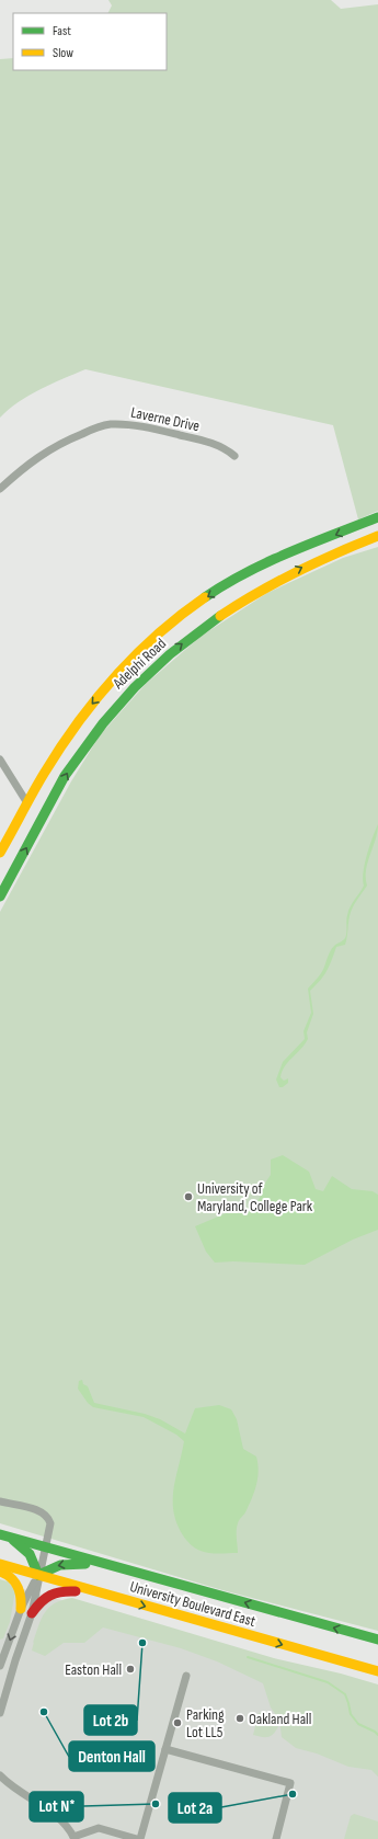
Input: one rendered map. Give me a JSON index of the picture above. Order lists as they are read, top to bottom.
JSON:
{
  "streets": {
    "main road": ["Adelphi Road", "University Boulevard East"],
    "street": ["Laverne Drive"]
  },
  "places": [
    "University of Maryland, College Park",
    "Lot 2b",
    "Easton Hall",
    "Denton Hall",
    "Oakland Hall",
    "Parking Lot LL5",
    "Lot 2a",
    "Lot N*"
  ],
  "legend": ["Fast", "Slow"]
}
